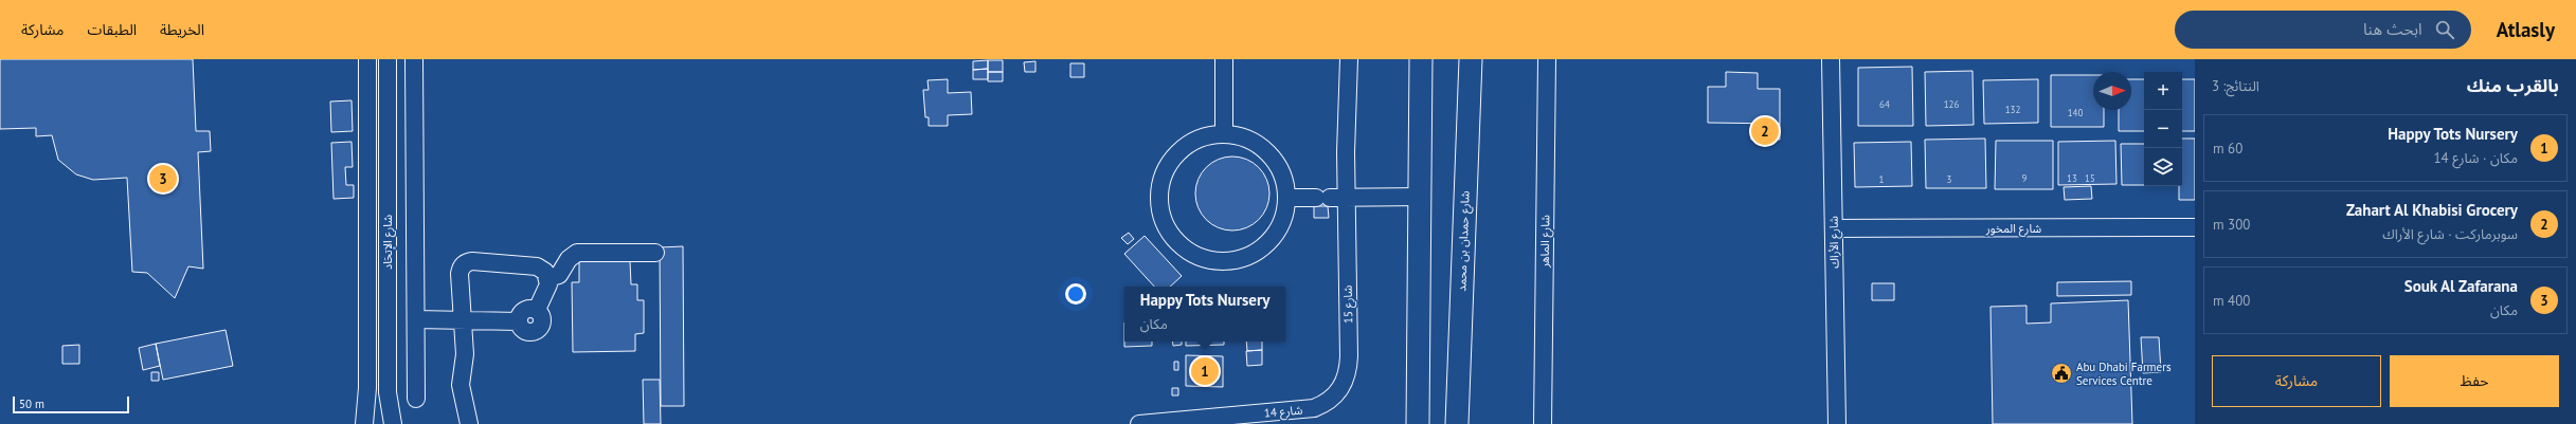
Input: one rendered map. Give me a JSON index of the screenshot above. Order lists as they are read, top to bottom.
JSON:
{
  "streets": {
    "main road": ["شارع حمدان بن محمد"],
    "street": [
      "شارع المخور",
      "شارع الماهر",
      "شارع الإتحَاد",
      "شارع الأراك",
      "شارع 15",
      "شارع 14"
    ]
  },
  "crossings": [
    ["شارع المخور", "شارع الأراك"],
    ["شارع 15", "شارع 14"]
  ],
  "places": {
    "public building": ["Abu Dhabi Farmers Services Centre"]
  },
  "house_numbers": [
    "64",
    "126",
    "132",
    "140",
    "9",
    "13",
    "15",
    "1",
    "3"
  ],
  "scale_bar": "50 m",
  "north": "right",
  "page": {
    "header": "Atlasly",
    "search": "ابحث هنا",
    "nav": ["الخريطة", "الطبقات", "مشاركة"],
    "heading": ["بالقرب منك", "النتائج: 3"],
    "map_buttons": ["+", "−"],
    "list": [
      {
        "mark": "1",
        "name": "Happy Tots Nursery",
        "note": "مكان · شارع 14",
        "value": "60 m"
      },
      {
        "mark": "2",
        "name": "Zahart Al Khabisi Grocery",
        "note": "سوبرماركت · شارع الأراك",
        "value": "300 m"
      },
      {
        "mark": "3",
        "name": "Souk Al Zafarana",
        "note": "مكان",
        "value": "400 m"
      }
    ],
    "pins": ["2", "3", "1"],
    "popup": ["Happy Tots Nursery", "مكان"],
    "buttons": ["حفظ", "مشاركة"],
    "scale": "50 m"
  }
}
